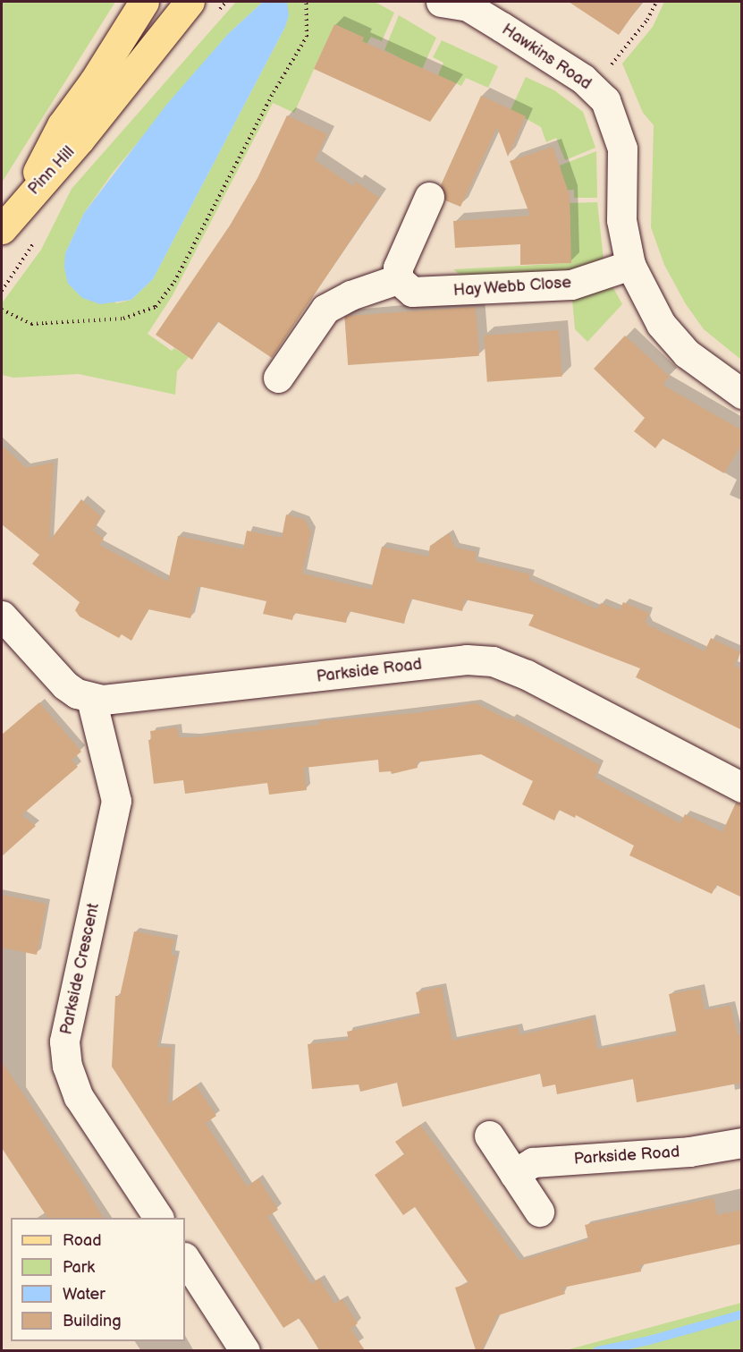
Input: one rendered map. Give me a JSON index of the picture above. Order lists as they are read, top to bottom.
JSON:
{
  "streets": {
    "main road": ["Pinn Hill"],
    "street": [
      "Hawkins Road",
      "Hay Webb Close",
      "Parkside Road",
      "Parkside Crescent"
    ]
  },
  "crossings": [
    ["Hawkins Road", "Hay Webb Close"],
    ["Parkside Road", "Parkside Crescent"]
  ],
  "legend": [
    "Road",
    "Park",
    "Water",
    "Building"
  ]
}
